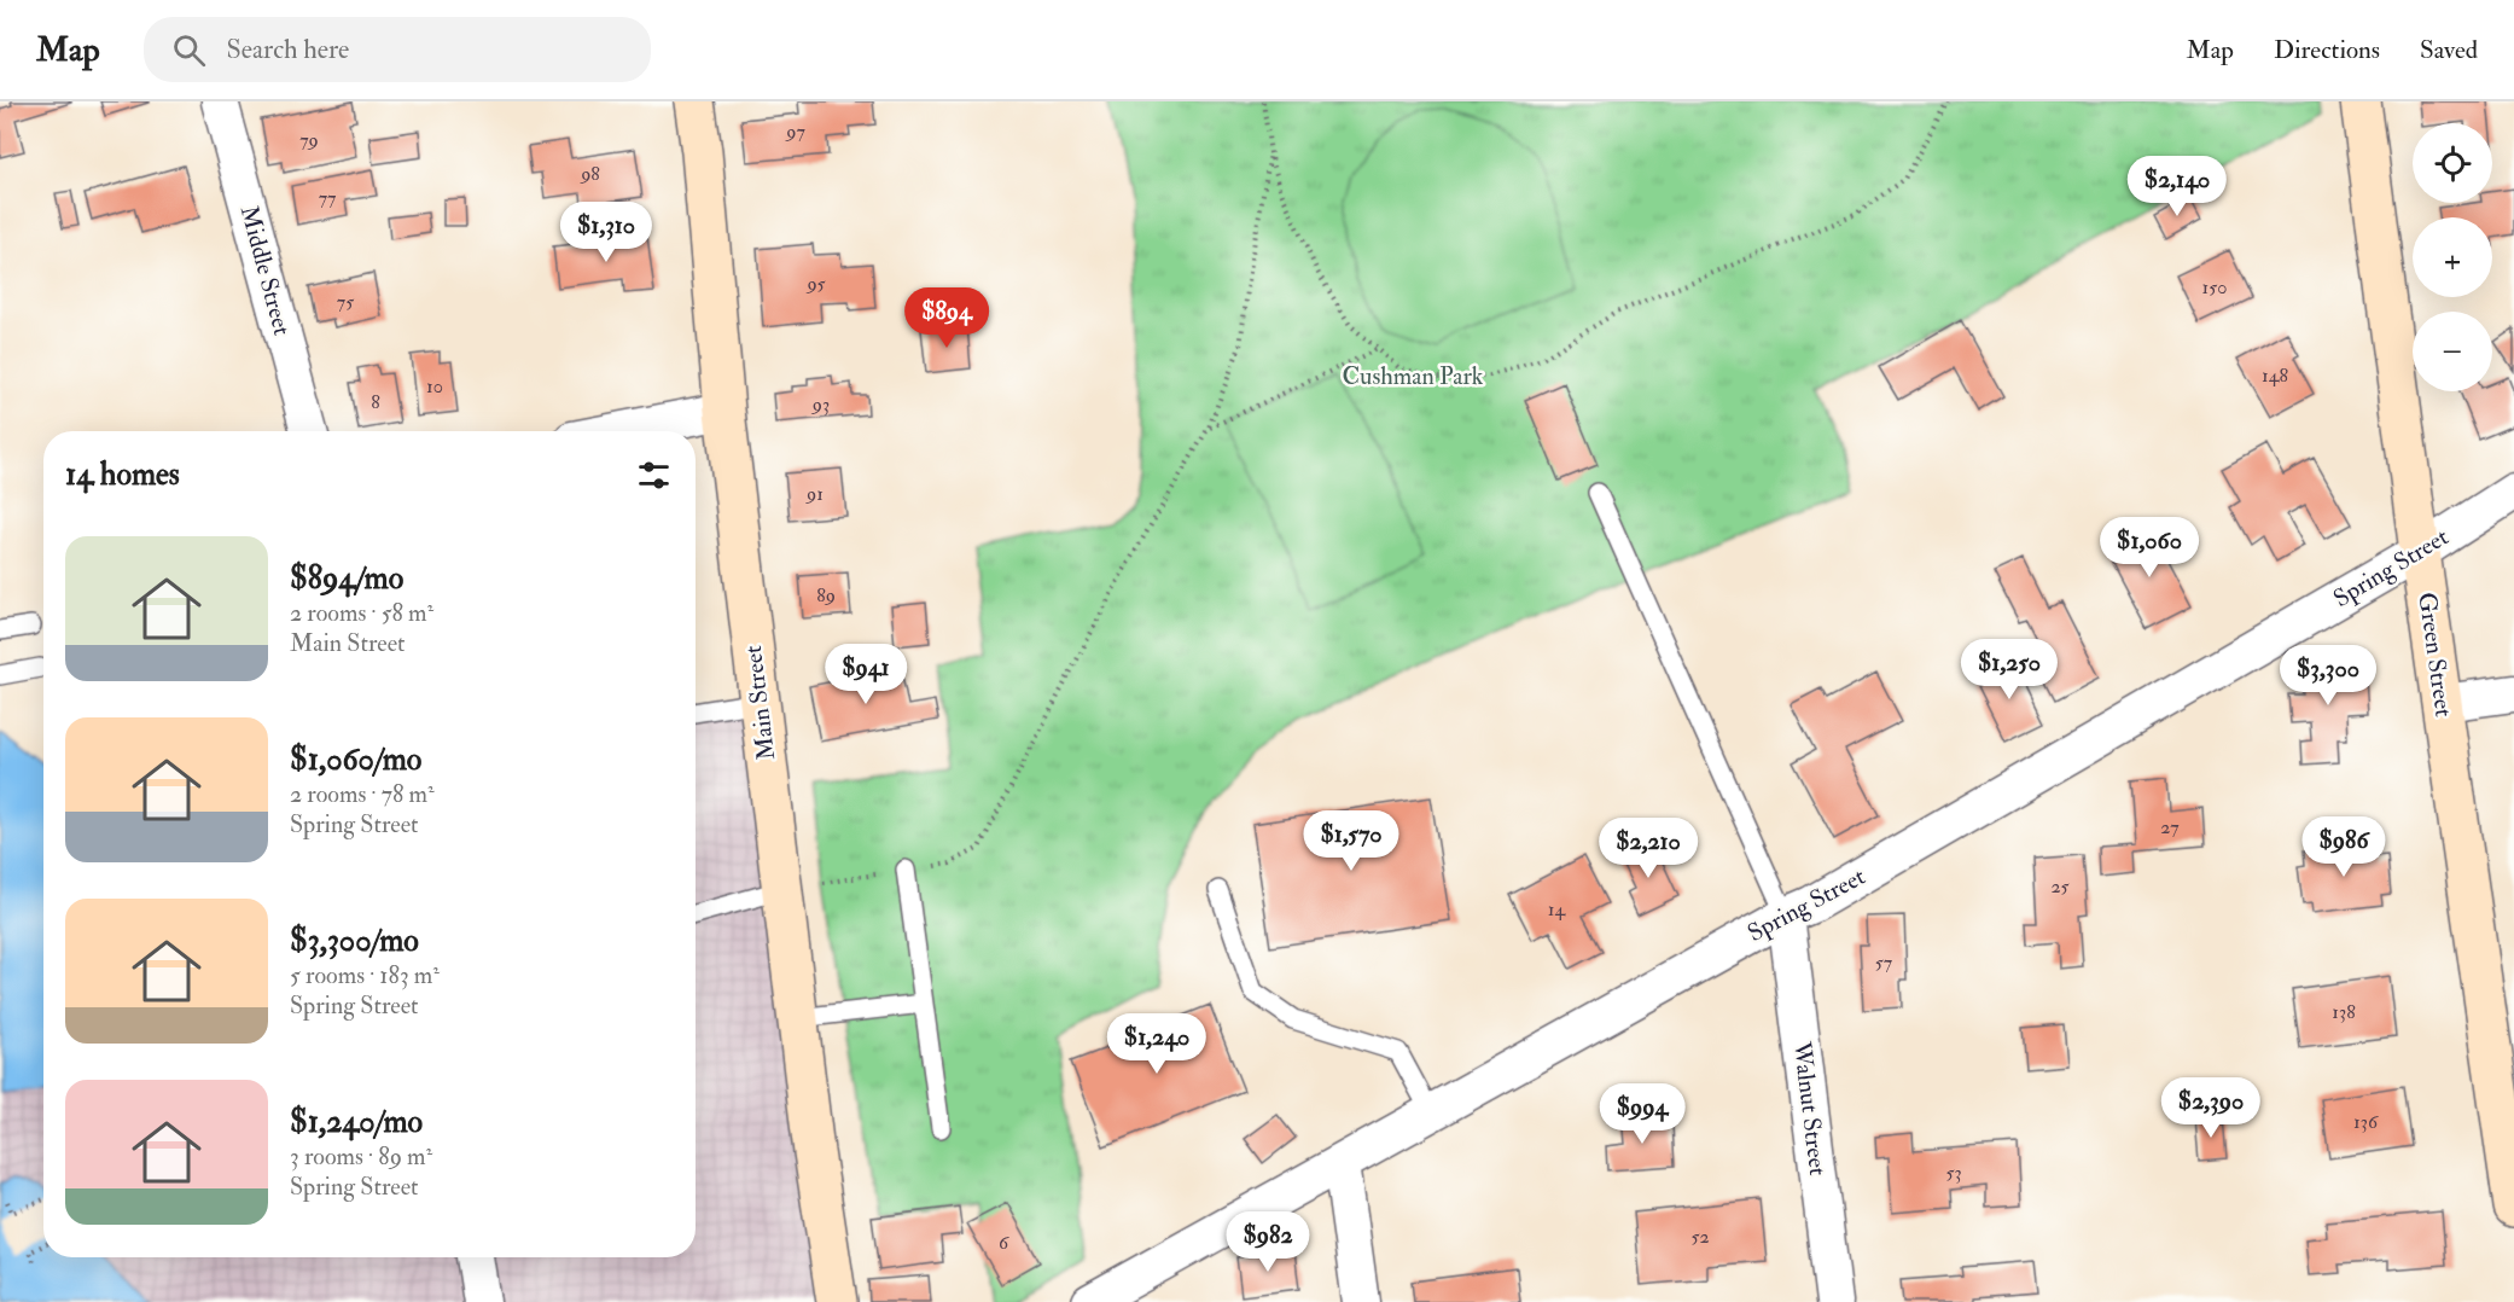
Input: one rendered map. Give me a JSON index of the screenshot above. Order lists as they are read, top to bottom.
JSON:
{
  "streets": {
    "main road": ["Green Street", "Main Street"],
    "street": ["Middle Street", "Spring Street", "Walnut Street"]
  },
  "crossings": [
    ["Spring Street", "Green Street"],
    ["Spring Street", "Walnut Street"]
  ],
  "parks": ["Cushman Park"],
  "house_numbers": [
    "97",
    "79",
    "98",
    "77",
    "95",
    "150",
    "75",
    "148",
    "10",
    "8",
    "93",
    "91",
    "89",
    "27",
    "25",
    "14",
    "57",
    "138",
    "136",
    "53",
    "52",
    "6"
  ],
  "page": {
    "header": "Map",
    "search": "Search here",
    "nav": ["Map", "Directions", "Saved"],
    "map_buttons": ["+", "−"],
    "price": [
      "$2,140",
      "$1,310",
      "$894",
      "$1,060",
      "$1,250",
      "$941",
      "$3,300",
      "$1,570",
      "$986",
      "$2,210",
      "$1,240",
      "$2,390",
      "$994",
      "$982"
    ],
    "heading": "14 homes",
    "list": [
      {
        "name": "$894/mo",
        "note": "2 rooms · 58 m² · Main Street"
      },
      {
        "name": "$1,060/mo",
        "note": "2 rooms · 78 m² · Spring Street"
      },
      {
        "name": "$3,300/mo",
        "note": "5 rooms · 183 m² · Spring Street"
      },
      {
        "name": "$1,240/mo",
        "note": "3 rooms · 89 m² · Spring Street"
      }
    ]
  }
}
